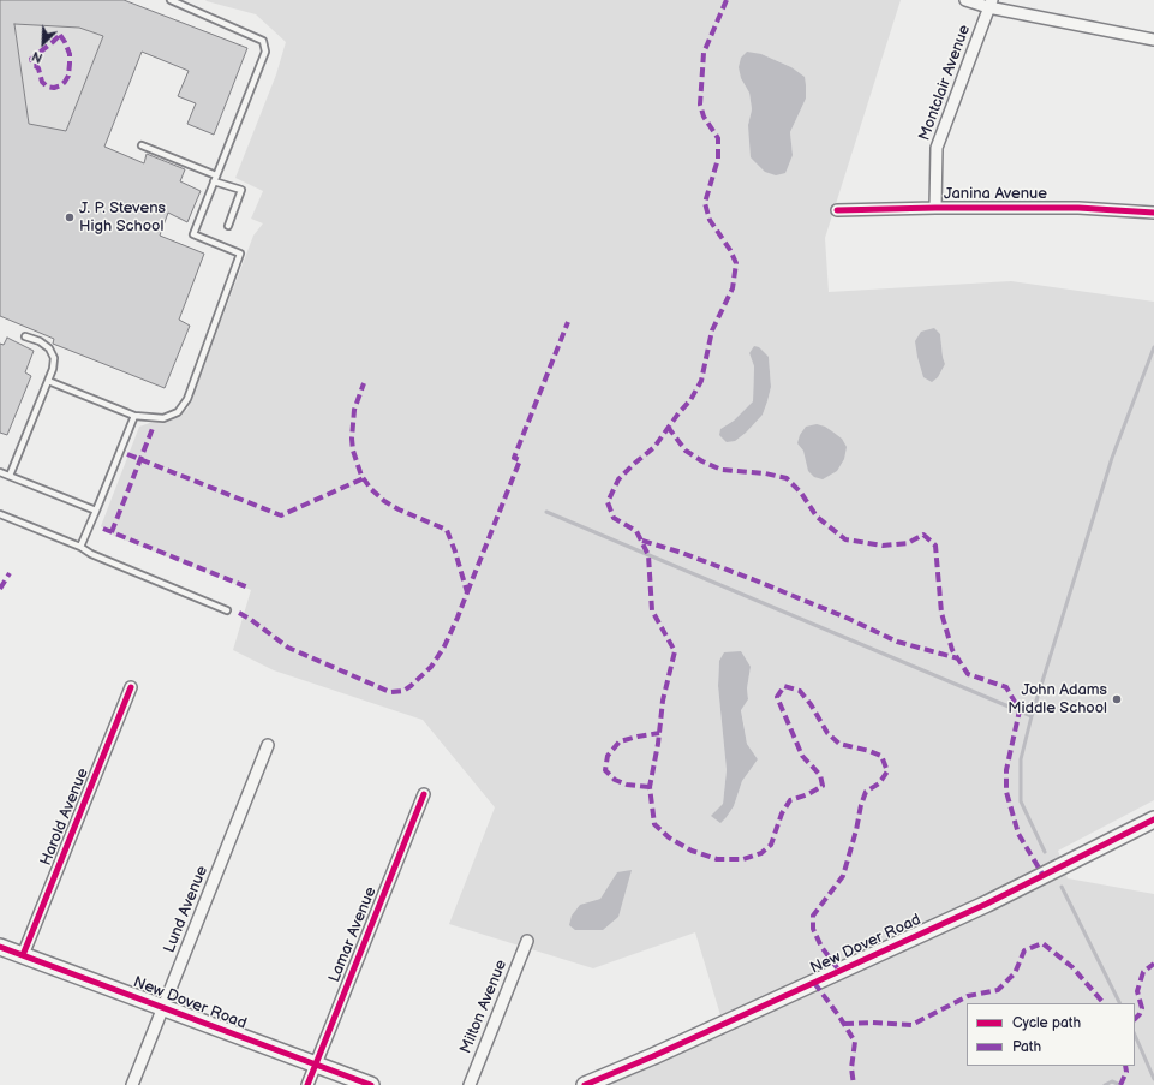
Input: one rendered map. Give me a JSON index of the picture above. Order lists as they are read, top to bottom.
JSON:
{
  "streets": {
    "street": [
      "Montclair Avenue",
      "Janina Avenue",
      "Harold Avenue",
      "Lund Avenue",
      "Lamar Avenue",
      "New Dover Road",
      "Milton Avenue"
    ]
  },
  "crossings": [
    ["Montclair Avenue", "Janina Avenue"],
    ["Harold Avenue", "New Dover Road"],
    ["Lund Avenue", "New Dover Road"],
    ["Lamar Avenue", "New Dover Road"]
  ],
  "places": ["J. P. Stevens High School", "John Adams Middle School"],
  "legend": ["Cycle path", "Path"],
  "north": "bottom left"
}
